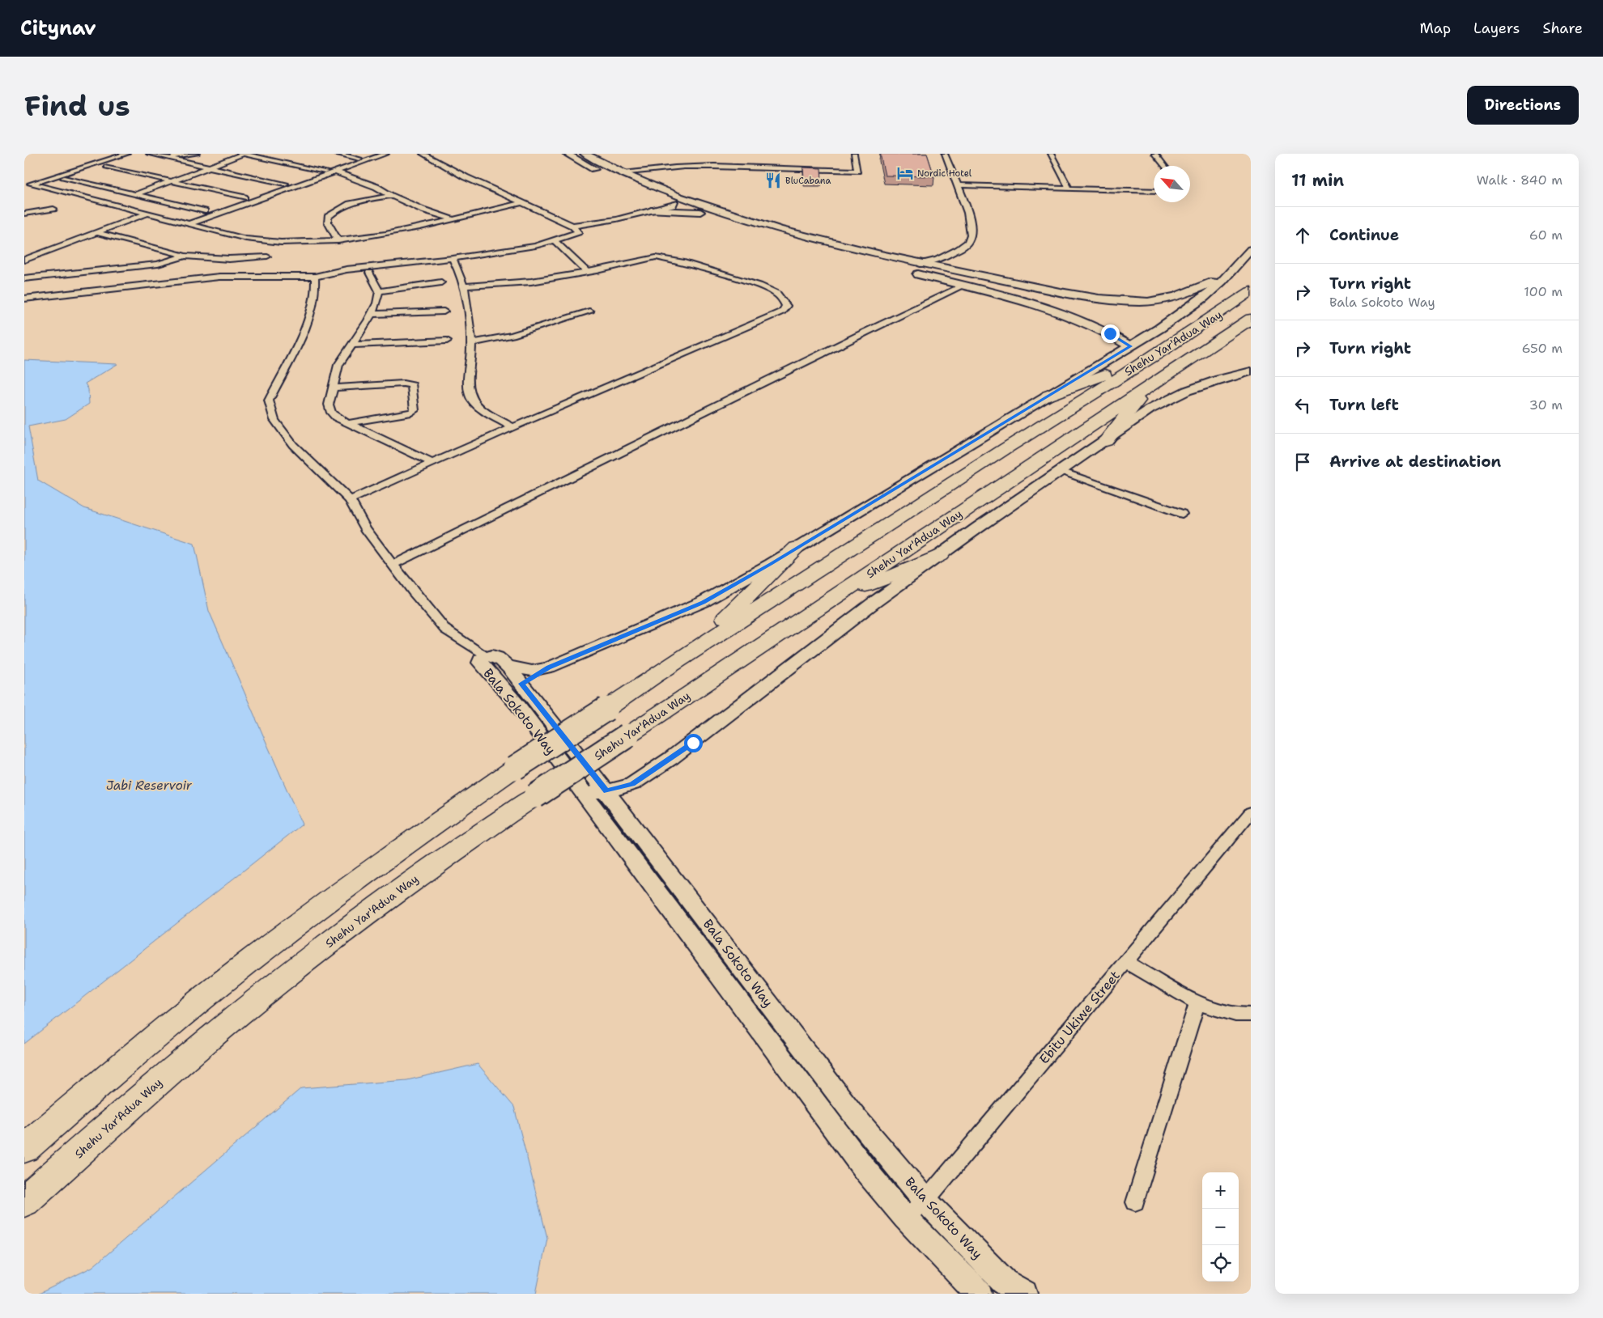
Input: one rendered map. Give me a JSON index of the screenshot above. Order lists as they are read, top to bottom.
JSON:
{
  "streets": {
    "highway": ["Shehu Yar'Adua Way"],
    "street": ["Bala Sokoto Way", "Ebitu Ukiwe Street"]
  },
  "crossings": [
    ["Bala Sokoto Way", "Ebitu Ukiwe Street"]
  ],
  "water": ["Jabi Reservoir"],
  "places": {
    "hotel": ["Nordic Hotel"],
    "restaurant": ["BluCabana"]
  },
  "north": "top left",
  "page": {
    "header": "Citynav",
    "nav": ["Map", "Layers", "Share"],
    "buttons": "Directions",
    "title": "Find us",
    "heading": ["11 min", "Walk · 840 m"],
    "list": [
      ["Continue", "60 m"],
      ["Turn right", "Bala Sokoto Way", "100 m"],
      ["Turn right", "650 m"],
      ["Turn left", "30 m"],
      "Arrive at destination"
    ],
    "map_buttons": ["+", "−"]
  }
}
